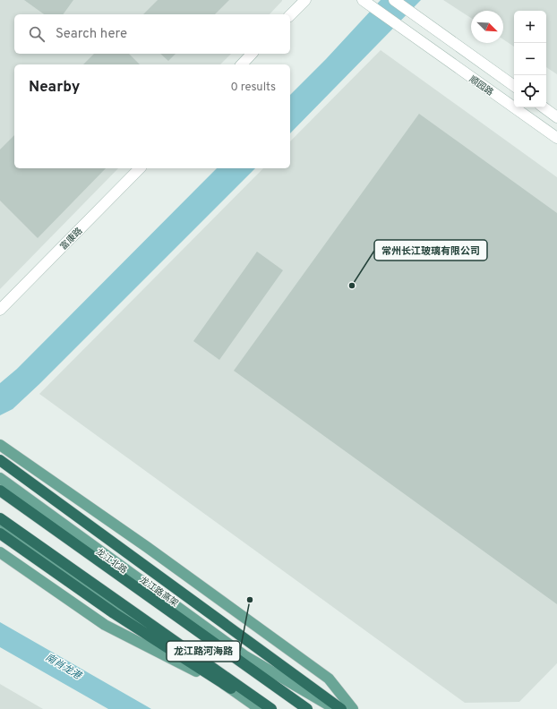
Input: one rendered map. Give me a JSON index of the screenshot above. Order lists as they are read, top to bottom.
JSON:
{
  "streets": {
    "highway": ["龙江路高架"],
    "main road": ["龙江北路"],
    "street": ["顺园路", "富康路"]
  },
  "water": ["南肖龙港"],
  "places": ["常州长江玻璃有限公司", "龙江路河海路"],
  "north": "bottom right",
  "page": {
    "map_buttons": ["+", "−"],
    "search": "Search here",
    "heading": ["Nearby", "0 results"]
  }
}
